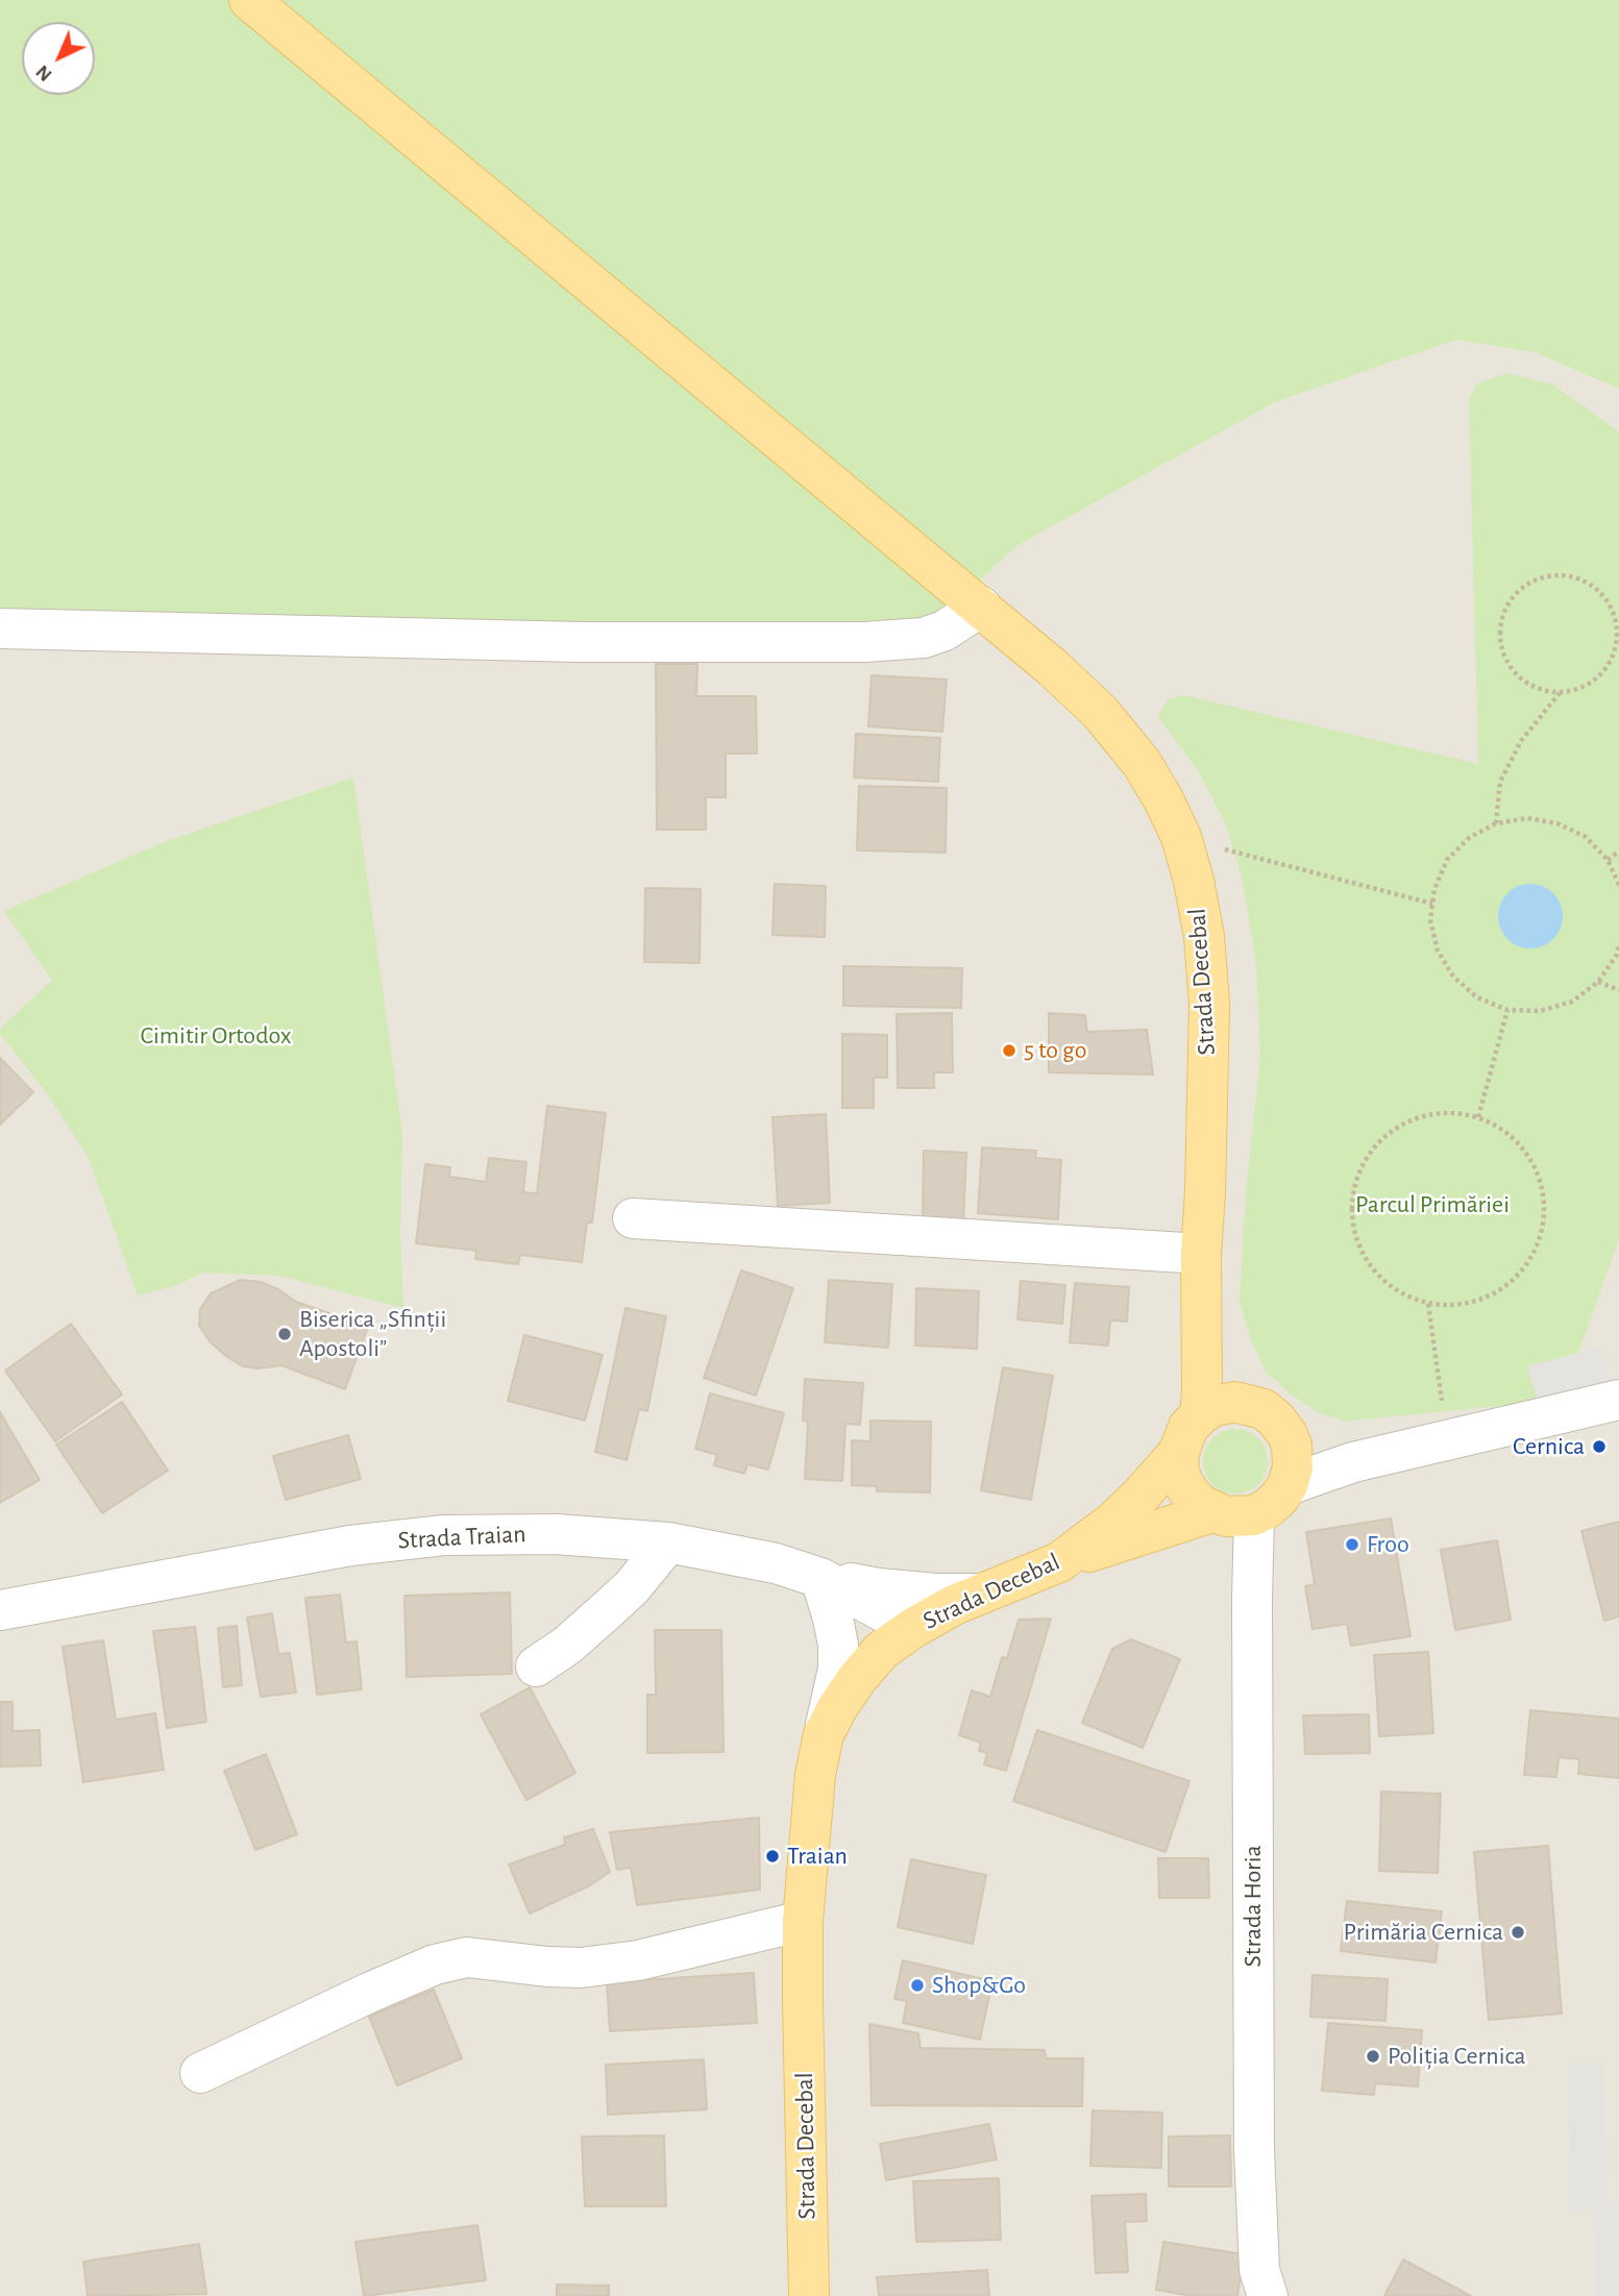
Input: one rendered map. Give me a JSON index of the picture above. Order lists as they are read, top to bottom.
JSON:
{
  "streets": {
    "main road": ["Strada Decebal"],
    "street": ["Strada Traian", "Strada Horia"]
  },
  "crossings": [
    ["Strada Decebal", "Strada Traian"],
    ["Strada Decebal", "Strada Horia"]
  ],
  "parks": ["Cimitir Ortodox", "Parcul Primăriei"],
  "places": [
    "5 to go",
    "Biserica „Sfinții Apostoli”",
    "Cernica",
    "Froo",
    "Traian",
    "Primăria Cernica",
    "Shop&Go",
    "Poliția Cernica"
  ],
  "north": "bottom left"
}
